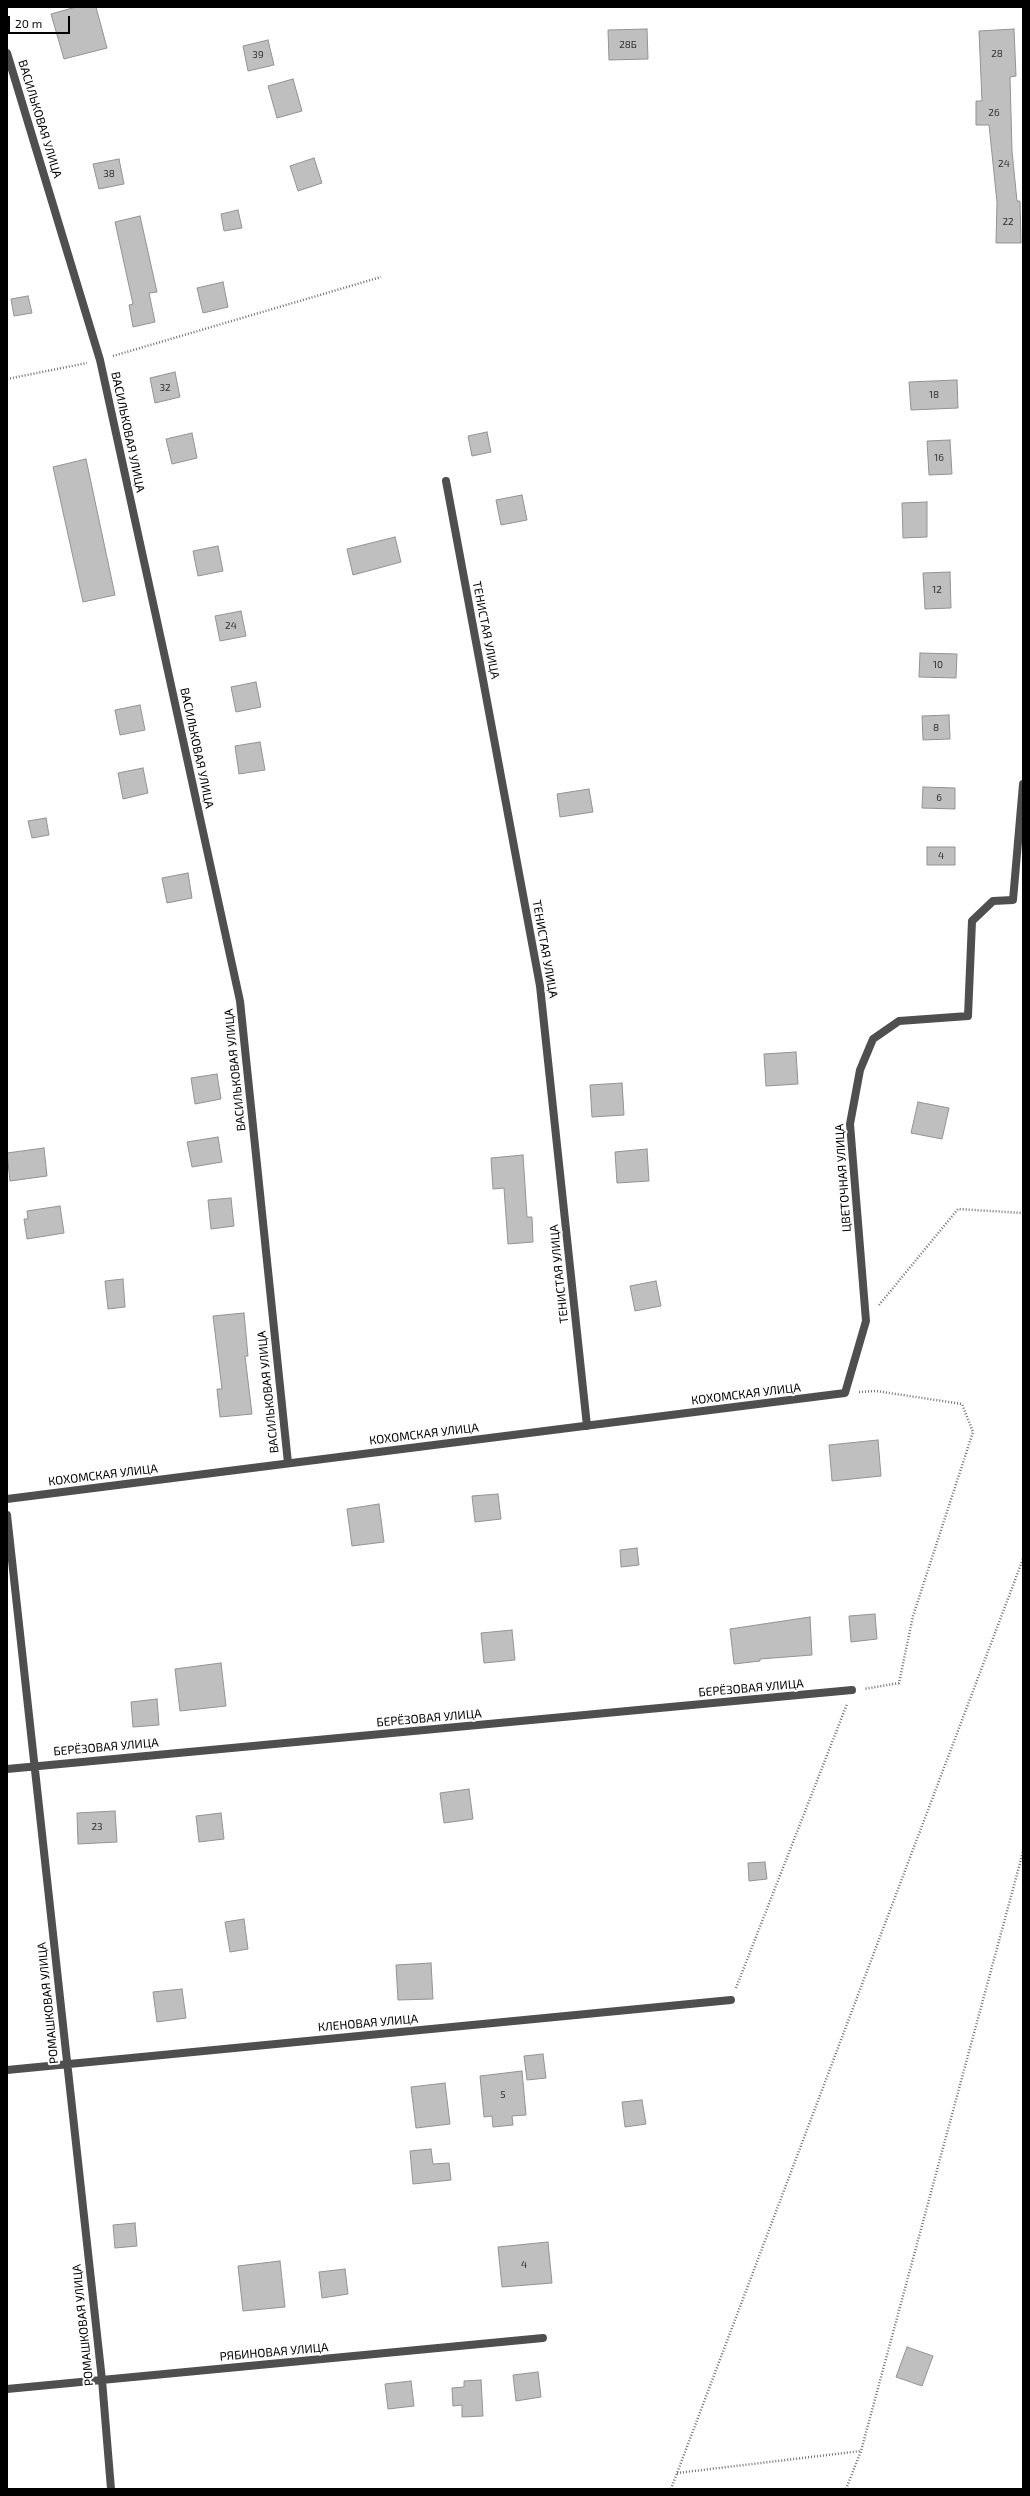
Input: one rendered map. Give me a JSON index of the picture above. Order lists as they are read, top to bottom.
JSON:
{
  "streets": {
    "street": [
      "ВАСИЛЬКОВАЯ УЛИЦА",
      "ТЕНИСТАЯ УЛИЦА",
      "ЦВЕТОЧНАЯ УЛИЦА",
      "КОХОМСКАЯ УЛИЦА",
      "БЕРЁЗОВАЯ УЛИЦА",
      "РОМАШКОВАЯ УЛИЦА",
      "КЛЕНОВАЯ УЛИЦА",
      "РЯБИНОВАЯ УЛИЦА"
    ]
  },
  "crossings": [
    ["ВАСИЛЬКОВАЯ УЛИЦА", "КОХОМСКАЯ УЛИЦА"],
    ["ТЕНИСТАЯ УЛИЦА", "КОХОМСКАЯ УЛИЦА"],
    ["ЦВЕТОЧНАЯ УЛИЦА", "КОХОМСКАЯ УЛИЦА"],
    ["БЕРЁЗОВАЯ УЛИЦА", "РОМАШКОВАЯ УЛИЦА"],
    ["РОМАШКОВАЯ УЛИЦА", "КЛЕНОВАЯ УЛИЦА"],
    ["РОМАШКОВАЯ УЛИЦА", "РЯБИНОВАЯ УЛИЦА"]
  ],
  "house_numbers": [
    "28Б",
    "28",
    "39",
    "26",
    "24",
    "38",
    "22",
    "32",
    "18",
    "16",
    "12",
    "24",
    "10",
    "8",
    "6",
    "4",
    "23",
    "5",
    "4"
  ],
  "scale_bar": "20 m"
}
